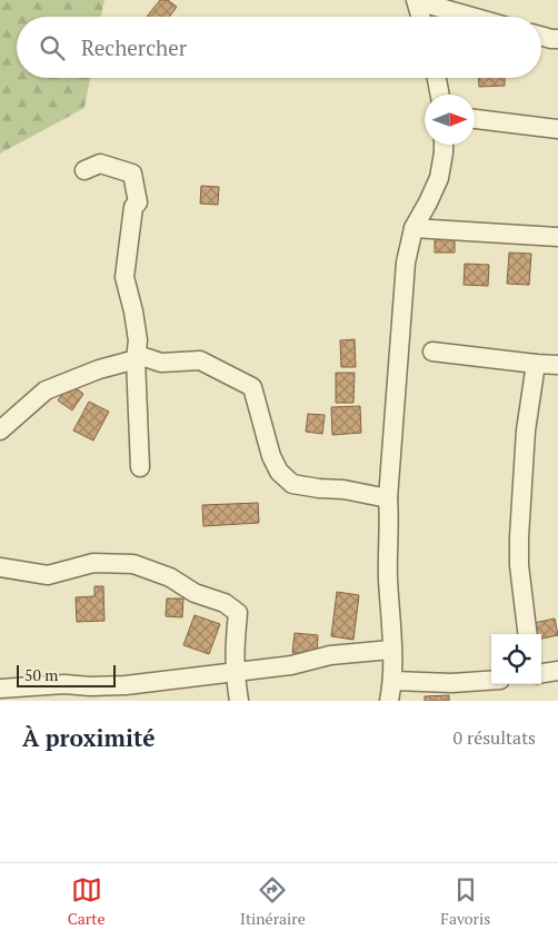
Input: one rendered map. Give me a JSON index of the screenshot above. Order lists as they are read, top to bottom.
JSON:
{
  "scale_bar": "50 m",
  "north": "right",
  "page": {
    "search": "Rechercher",
    "scale": "50 m",
    "heading": ["À proximité", "0 résultats"],
    "nav": ["Carte", "Itinéraire", "Favoris"]
  }
}
